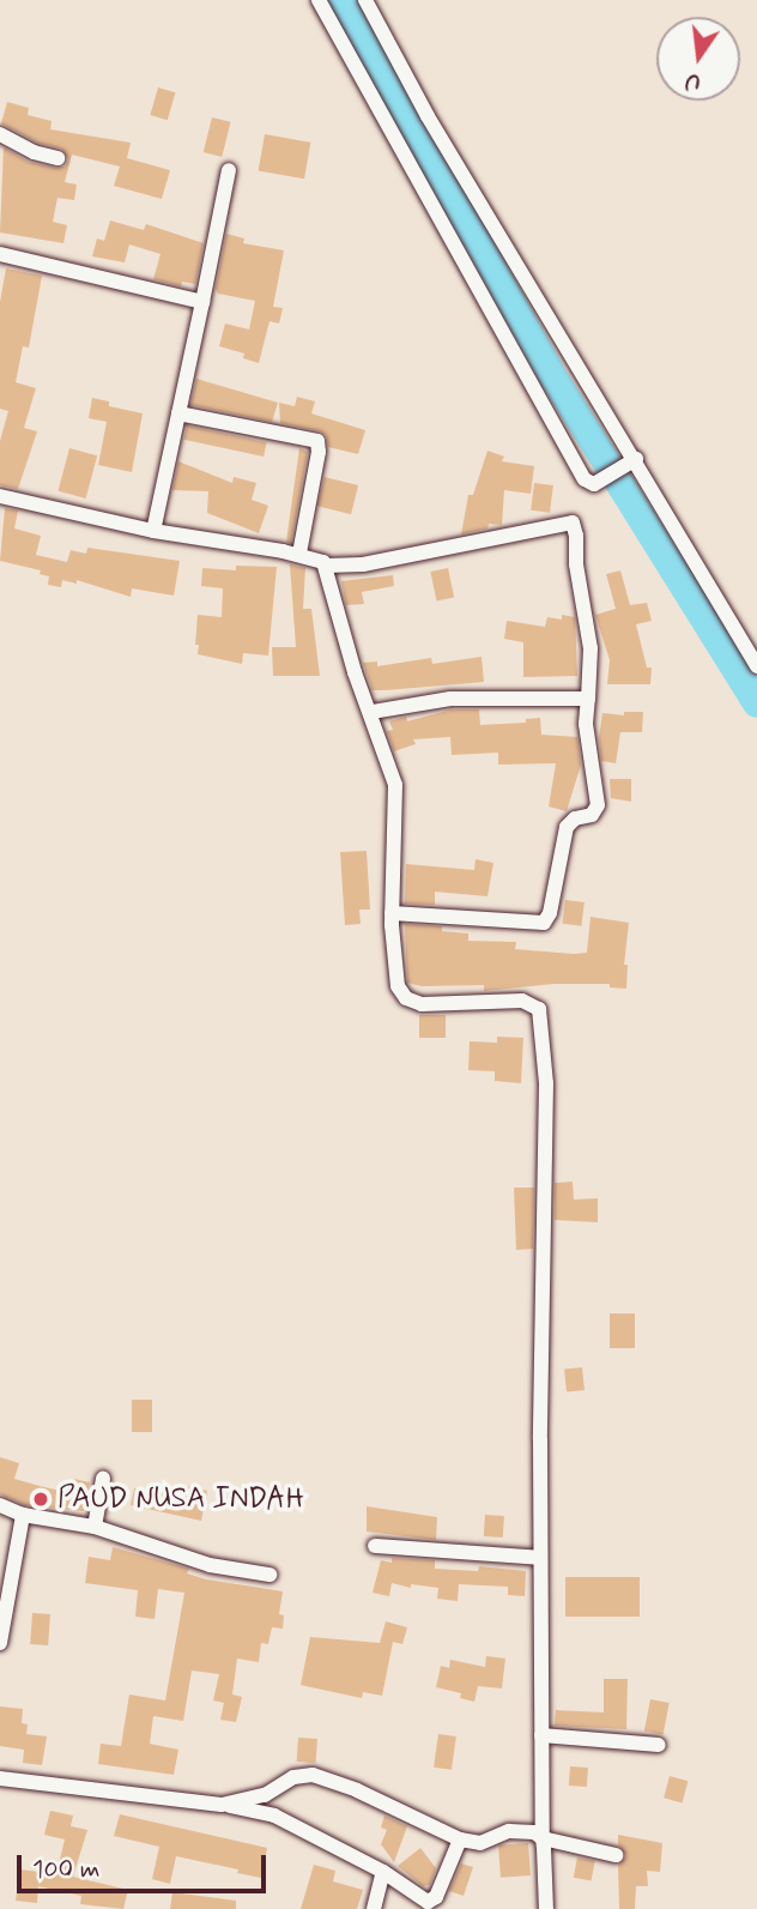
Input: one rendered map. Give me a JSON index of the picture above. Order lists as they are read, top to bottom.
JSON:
{
  "places": ["PAUD NUSA INDAH"],
  "scale_bar": "100 m",
  "north": "bottom"
}
